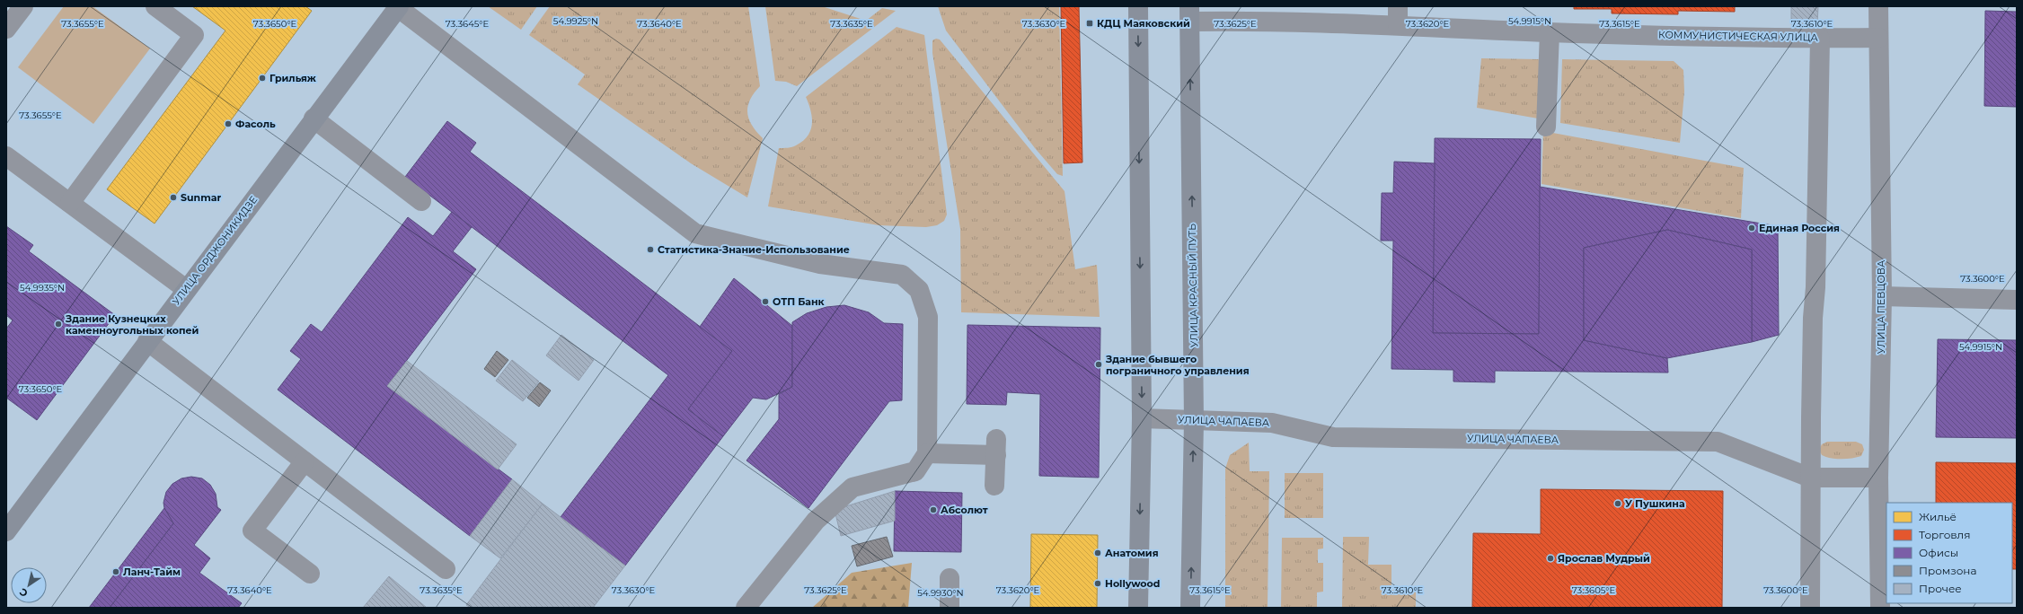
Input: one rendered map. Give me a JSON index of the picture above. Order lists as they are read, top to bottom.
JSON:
{
  "streets": {
    "main road": ["УЛИЦА ОРДЖОНИКИДЗЕ", "УЛИЦА КРАСНЫЙ ПУТЬ"],
    "street": ["КОММУНИСТИЧЕСКАЯ УЛИЦА", "УЛИЦА ПЕВЦОВА", "УЛИЦА ЧАПАЕВА"]
  },
  "crossings": [
    ["КОММУНИСТИЧЕСКАЯ УЛИЦА", "УЛИЦА КРАСНЫЙ ПУТЬ"],
    ["КОММУНИСТИЧЕСКАЯ УЛИЦА", "УЛИЦА ПЕВЦОВА"],
    ["УЛИЦА КРАСНЫЙ ПУТЬ", "УЛИЦА ЧАПАЕВА"],
    ["УЛИЦА ПЕВЦОВА", "УЛИЦА ЧАПАЕВА"]
  ],
  "places": {
    "transit": ["КДЦ Маяковский"],
    "other": [
      "Грильяж",
      "Фасоль",
      "Sunmar",
      "Единая Россия",
      "Статистика-Знание-Использование",
      "ОТП Банк",
      "Здание Кузнецких каменноугольных копей",
      "Здание бывшего пограничного управления",
      "У Пушкина",
      "Абсолют",
      "Анатомия",
      "Ярослав Мудрый",
      "Ланч-Тайм",
      "Hollywood"
    ]
  },
  "legend": [
    "Жильё",
    "Торговля",
    "Офисы",
    "Промзона",
    "Прочее"
  ],
  "north": "bottom left",
  "coordinates": [
    "54.9925°N",
    "54.9915°N",
    "73.3655°E",
    "73.3650°E",
    "73.3645°E",
    "73.3640°E",
    "73.3635°E",
    "73.3630°E",
    "73.3625°E",
    "73.3620°E",
    "73.3615°E",
    "73.3610°E",
    "73.3600°E",
    "54.9935°N",
    "73.3605°E",
    "54.9930°N"
  ]
}
